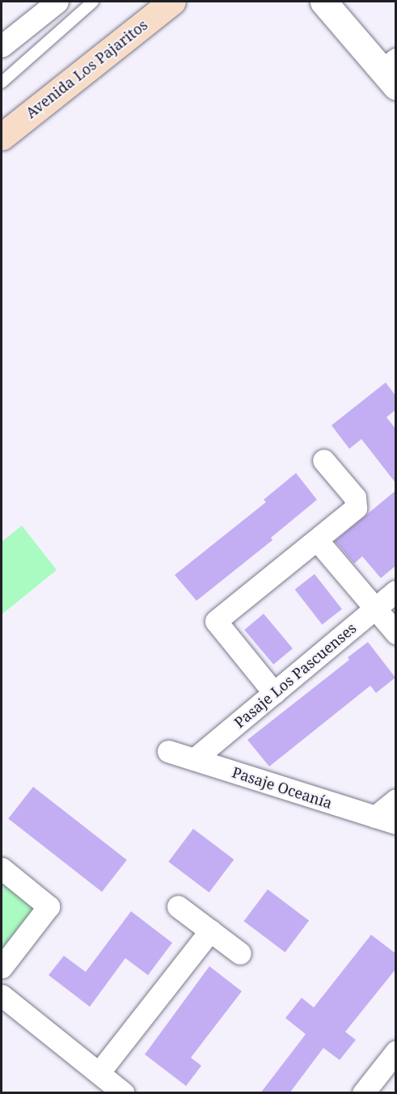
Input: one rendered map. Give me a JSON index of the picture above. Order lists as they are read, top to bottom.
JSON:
{
  "streets": {
    "main road": ["Avenida Los Pajaritos"],
    "street": ["Pasaje Los Pascuenses", "Pasaje Oceanía"]
  },
  "crossings": [
    ["Pasaje Los Pascuenses", "Pasaje Oceanía"]
  ]
}
